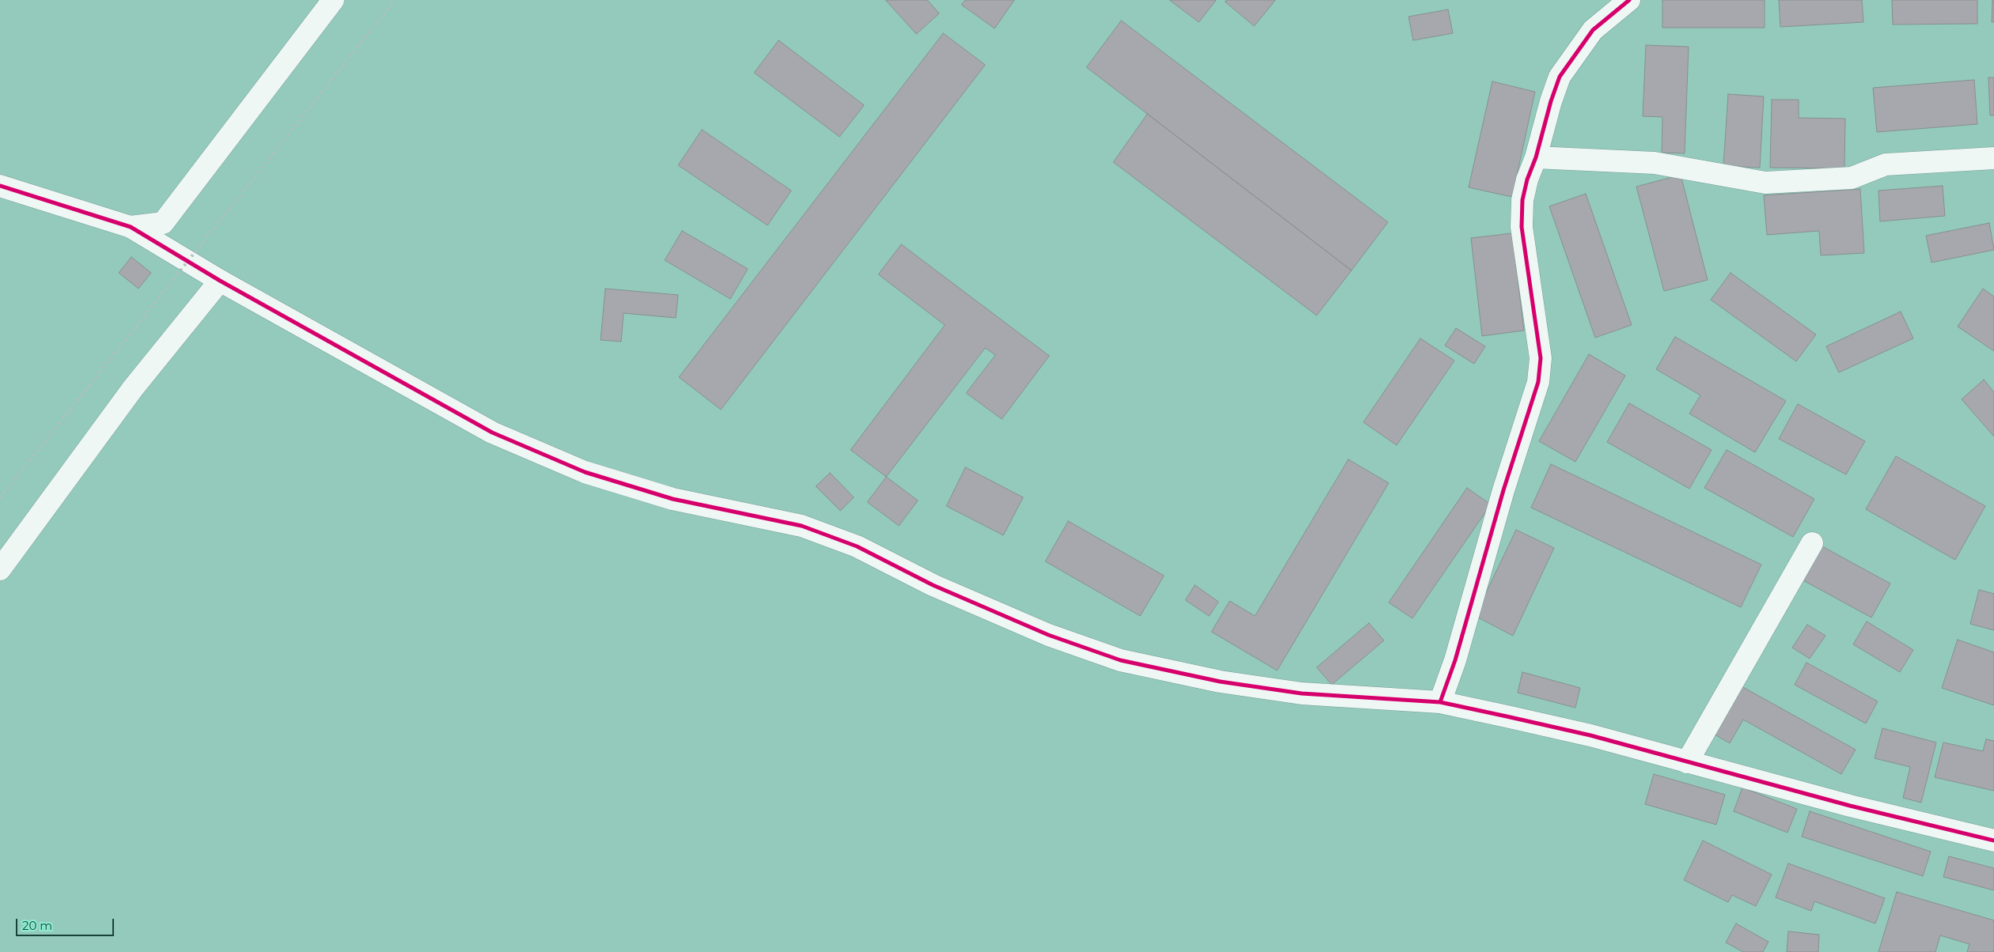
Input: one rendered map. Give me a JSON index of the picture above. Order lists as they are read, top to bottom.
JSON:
{
  "scale_bar": "20 m"
}
